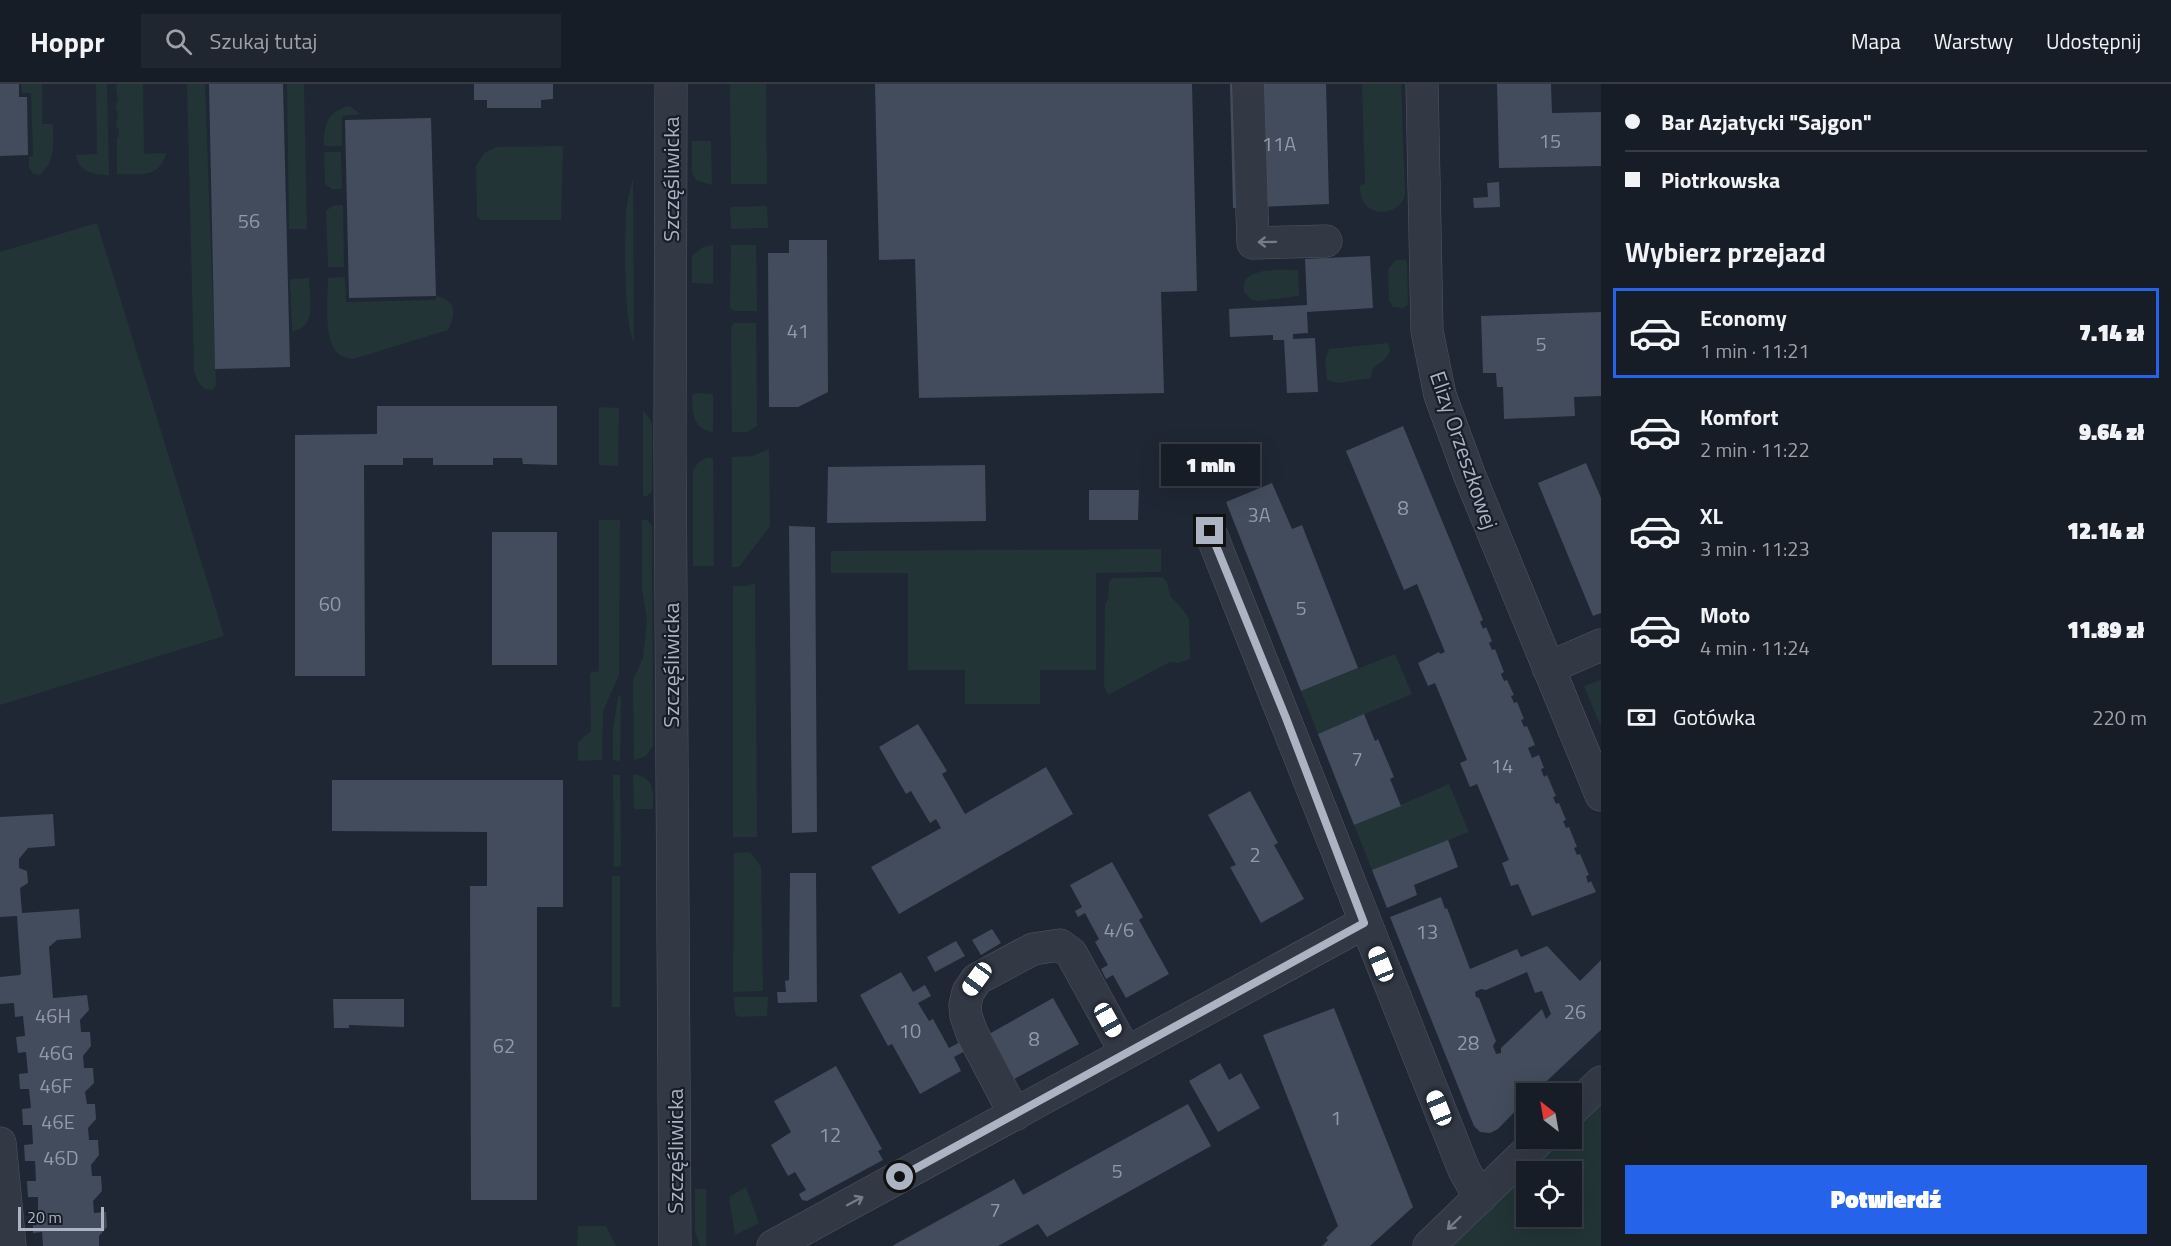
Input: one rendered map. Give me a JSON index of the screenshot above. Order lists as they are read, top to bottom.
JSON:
{
  "streets": {
    "street": ["Szczęśliwicka", "Elizy Orzeszkowej"]
  },
  "house_numbers": [
    "15",
    "11A",
    "56",
    "41",
    "5",
    "8",
    "3A",
    "60",
    "5",
    "7",
    "14",
    "2",
    "4/6",
    "13",
    "26",
    "46H",
    "10",
    "8",
    "28",
    "62",
    "46G",
    "46F",
    "1",
    "46E",
    "12",
    "46D",
    "5",
    "7"
  ],
  "scale_bar": "20 m",
  "north": "top left",
  "page": {
    "header": "Hoppr",
    "search": "Szukaj tutaj",
    "nav": ["Mapa", "Warstwy", "Udostępnij"],
    "banner": ["Bar Azjatycki \"Sajgon\"", "Piotrkowska"],
    "heading": "Wybierz przejazd",
    "list": [
      {
        "name": "Economy",
        "note": "1 min · 11:21",
        "value": "7.14 zł"
      },
      {
        "name": "Komfort",
        "note": "2 min · 11:22",
        "value": "9.64 zł"
      },
      {
        "name": "XL",
        "note": "3 min · 11:23",
        "value": "12.14 zł"
      },
      {
        "name": "Moto",
        "note": "4 min · 11:24",
        "value": "11.89 zł"
      }
    ],
    "bubble": "1 min",
    "pay": ["Gotówka", "220 m"],
    "buttons": "Potwierdź",
    "scale": "20 m"
  }
}
